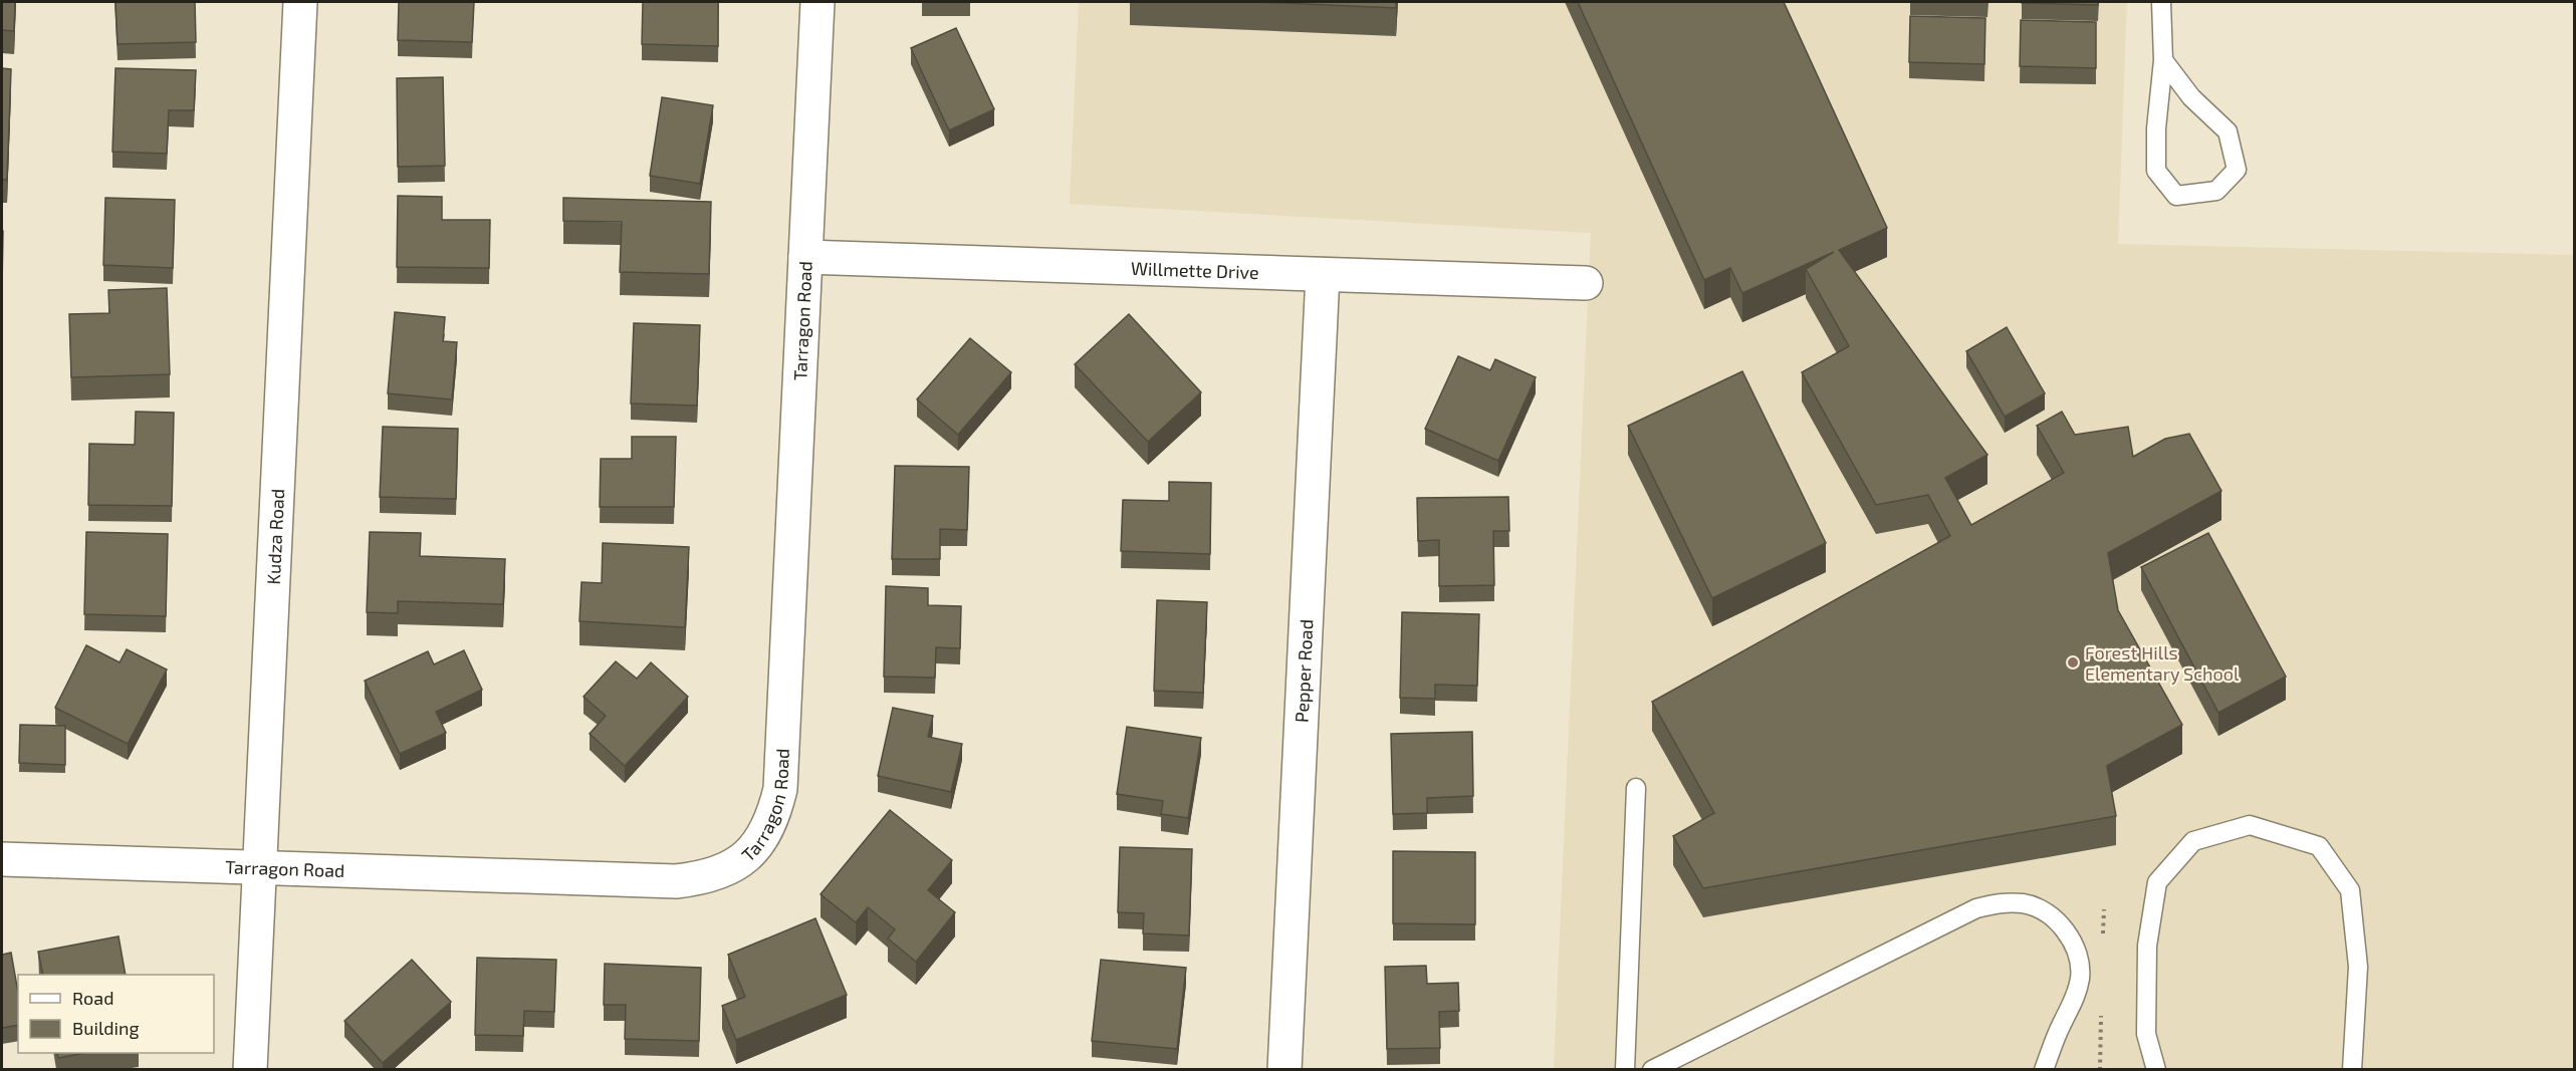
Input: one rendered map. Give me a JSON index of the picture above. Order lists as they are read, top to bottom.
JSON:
{
  "streets": {
    "street": [
      "Willmette Drive",
      "Tarragon Road",
      "Kudza Road",
      "Pepper Road"
    ]
  },
  "crossings": [
    ["Willmette Drive", "Tarragon Road"],
    ["Willmette Drive", "Pepper Road"],
    ["Tarragon Road", "Kudza Road"]
  ],
  "places": ["Forest Hills Elementary School"],
  "legend": ["Road", "Building"]
}
